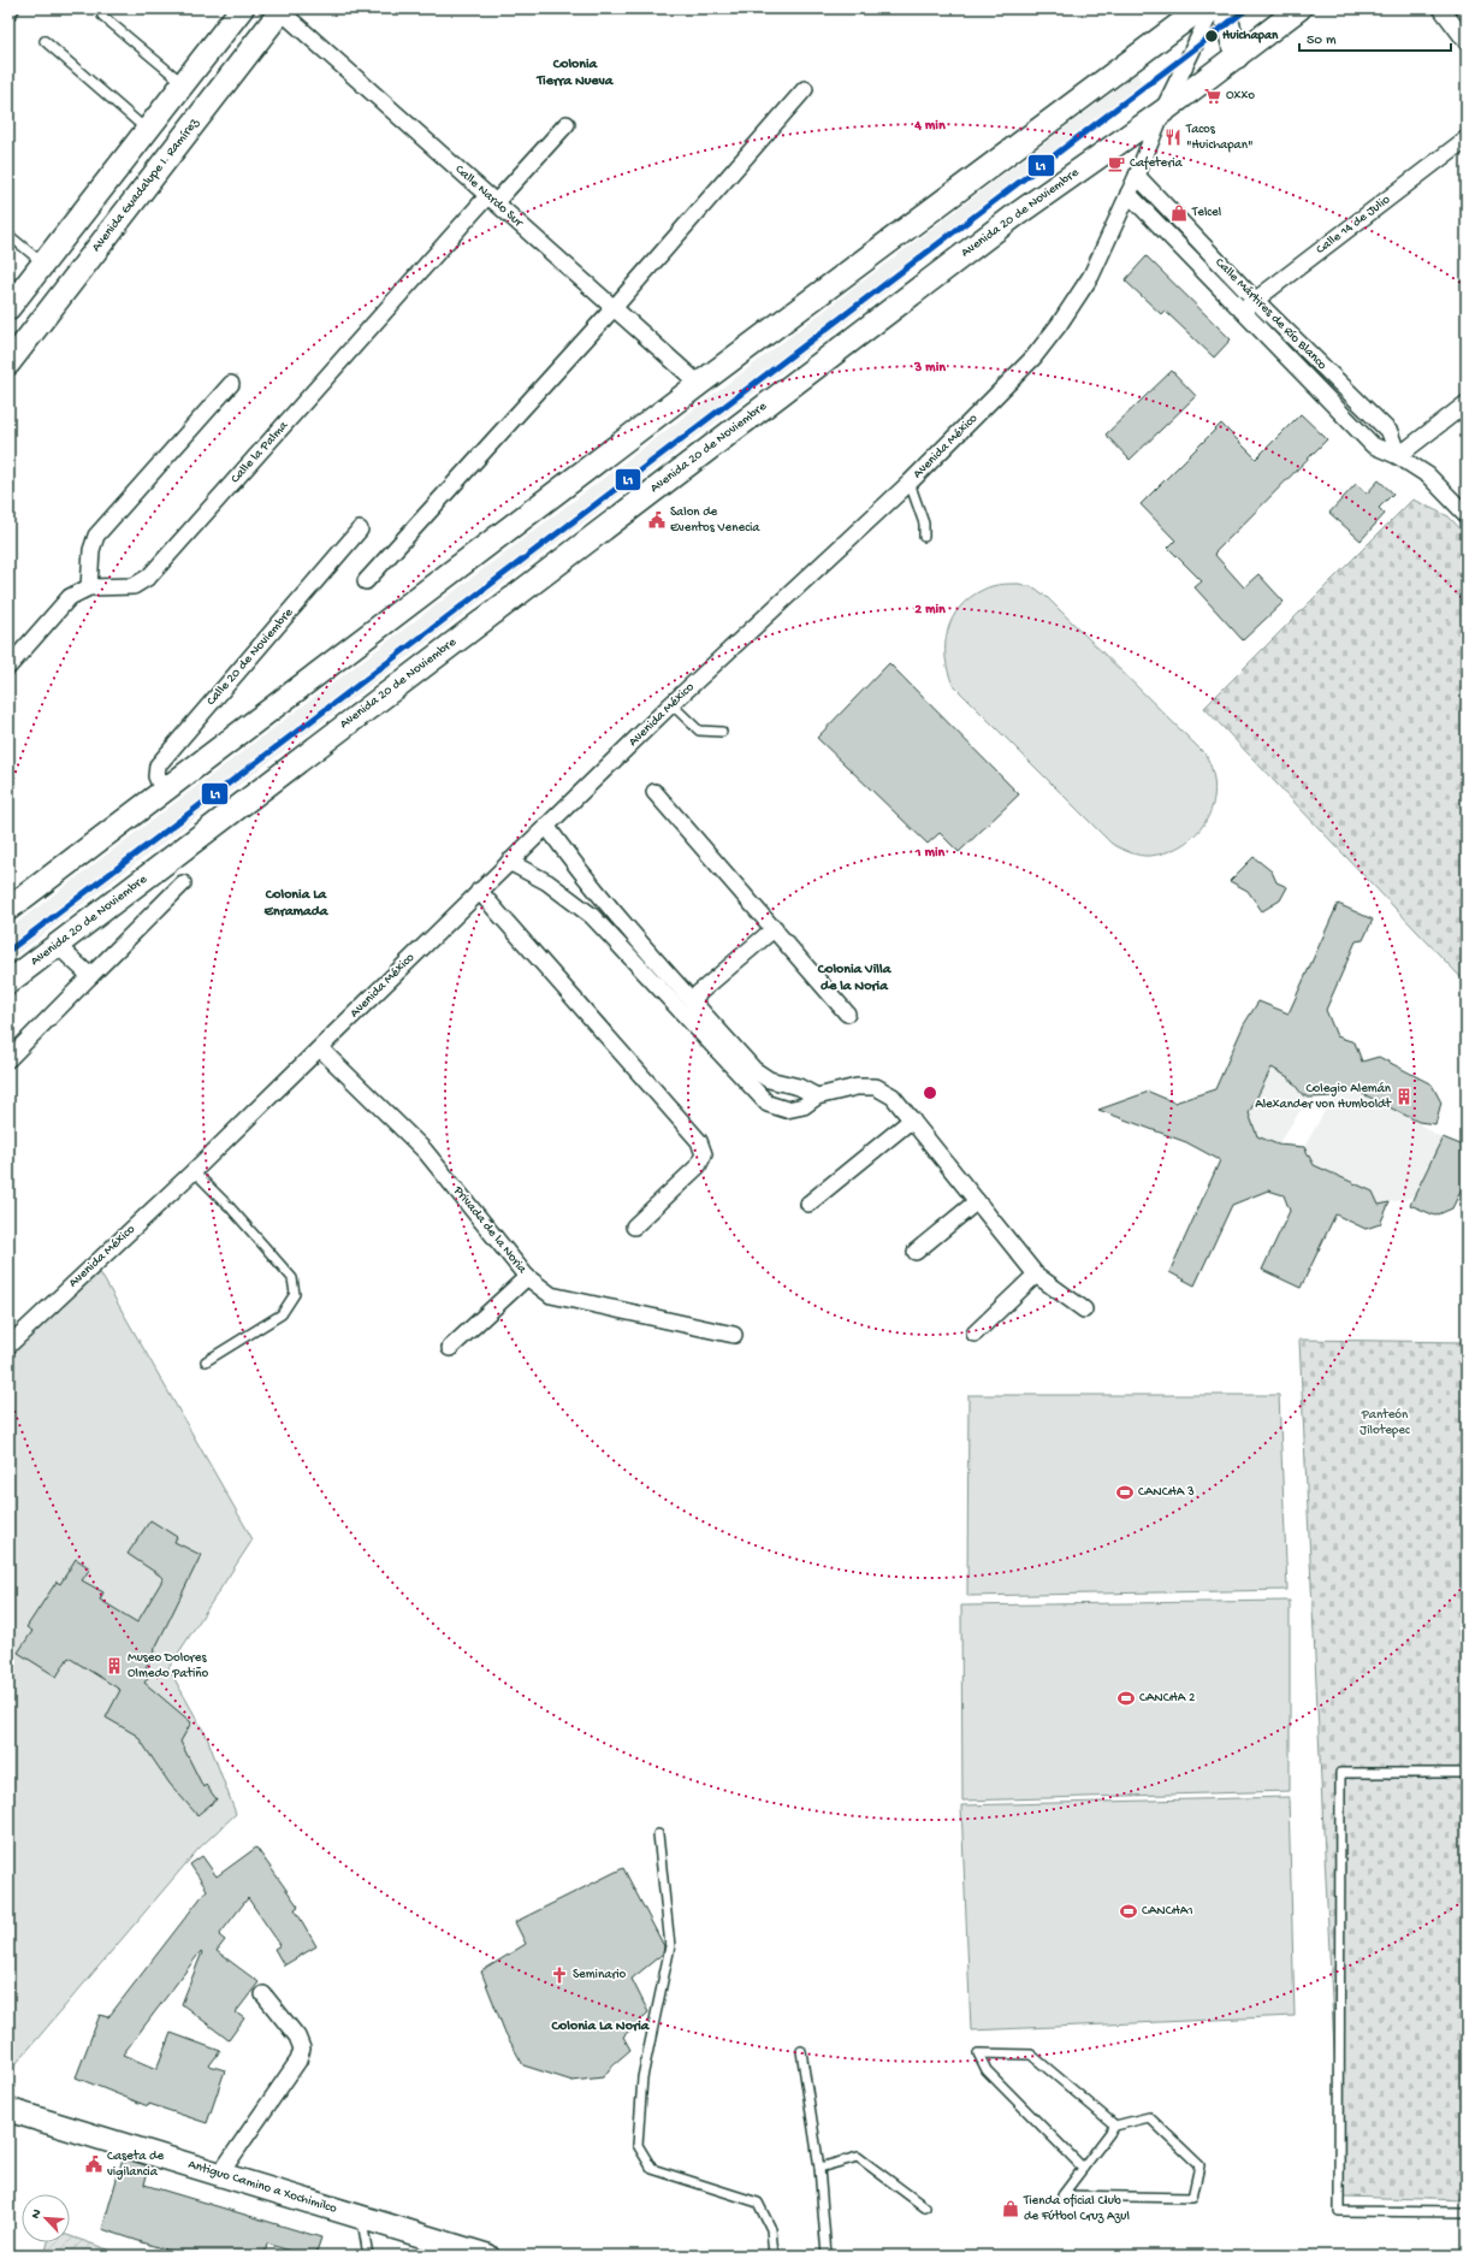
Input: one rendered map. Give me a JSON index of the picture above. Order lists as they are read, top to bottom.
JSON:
{
  "streets": {
    "main road": ["Avenida Guadalupe I. Ramírez", "Avenida 20 de Noviembre", "Antiguo Camino a Xochimilco"],
    "street": [
      "Calle Nardo Sur",
      "Calle 14 de Julio",
      "Calle Mártires de Río Blanco",
      "Avenida México",
      "Calle la Palma",
      "Calle 20 de Noviembre",
      "Privada de la Noria"
    ]
  },
  "crossings": [
    ["Avenida Guadalupe I. Ramírez", "Calle Nardo Sur"],
    ["Calle Nardo Sur", "Calle la Palma"],
    ["Avenida 20 de Noviembre", "Avenida México"],
    ["Calle 14 de Julio", "Calle Mártires de Río Blanco"],
    ["Calle Mártires de Río Blanco", "Avenida México"],
    ["Avenida México", "Privada de la Noria"]
  ],
  "districts": [
    "Colonia Tierra Nueva",
    "Colonia La Enramada",
    "Colonia Villa de la Noria",
    "Colonia La Noria"
  ],
  "parks": ["Panteón Jilotepec"],
  "places": {
    "other": ["Huichapan"],
    "supermarket": ["Oxxo"],
    "restaurant": ["Tacos \"Huichapan\""],
    "cafe": ["Cafeteria"],
    "shop": ["Telcel", "Tienda oficial Club de Fútbol Cruz Azul"],
    "public building": ["Salon de Eventos Venecia", "Caseta de vigilancia"],
    "building": ["Colegio Alemán Alexander von Humboldt", "Museo Dolores Olmedo Patiño"],
    "sports": ["CANCHA 3", "CANCHA 2", "CANCHA1"],
    "church": ["Seminario"]
  },
  "lines": ["transit line L1"],
  "scale_bar": "50 m",
  "north": "top left",
  "rings": [
    "4 min",
    "3 min",
    "2 min",
    "1 min"
  ]
}
